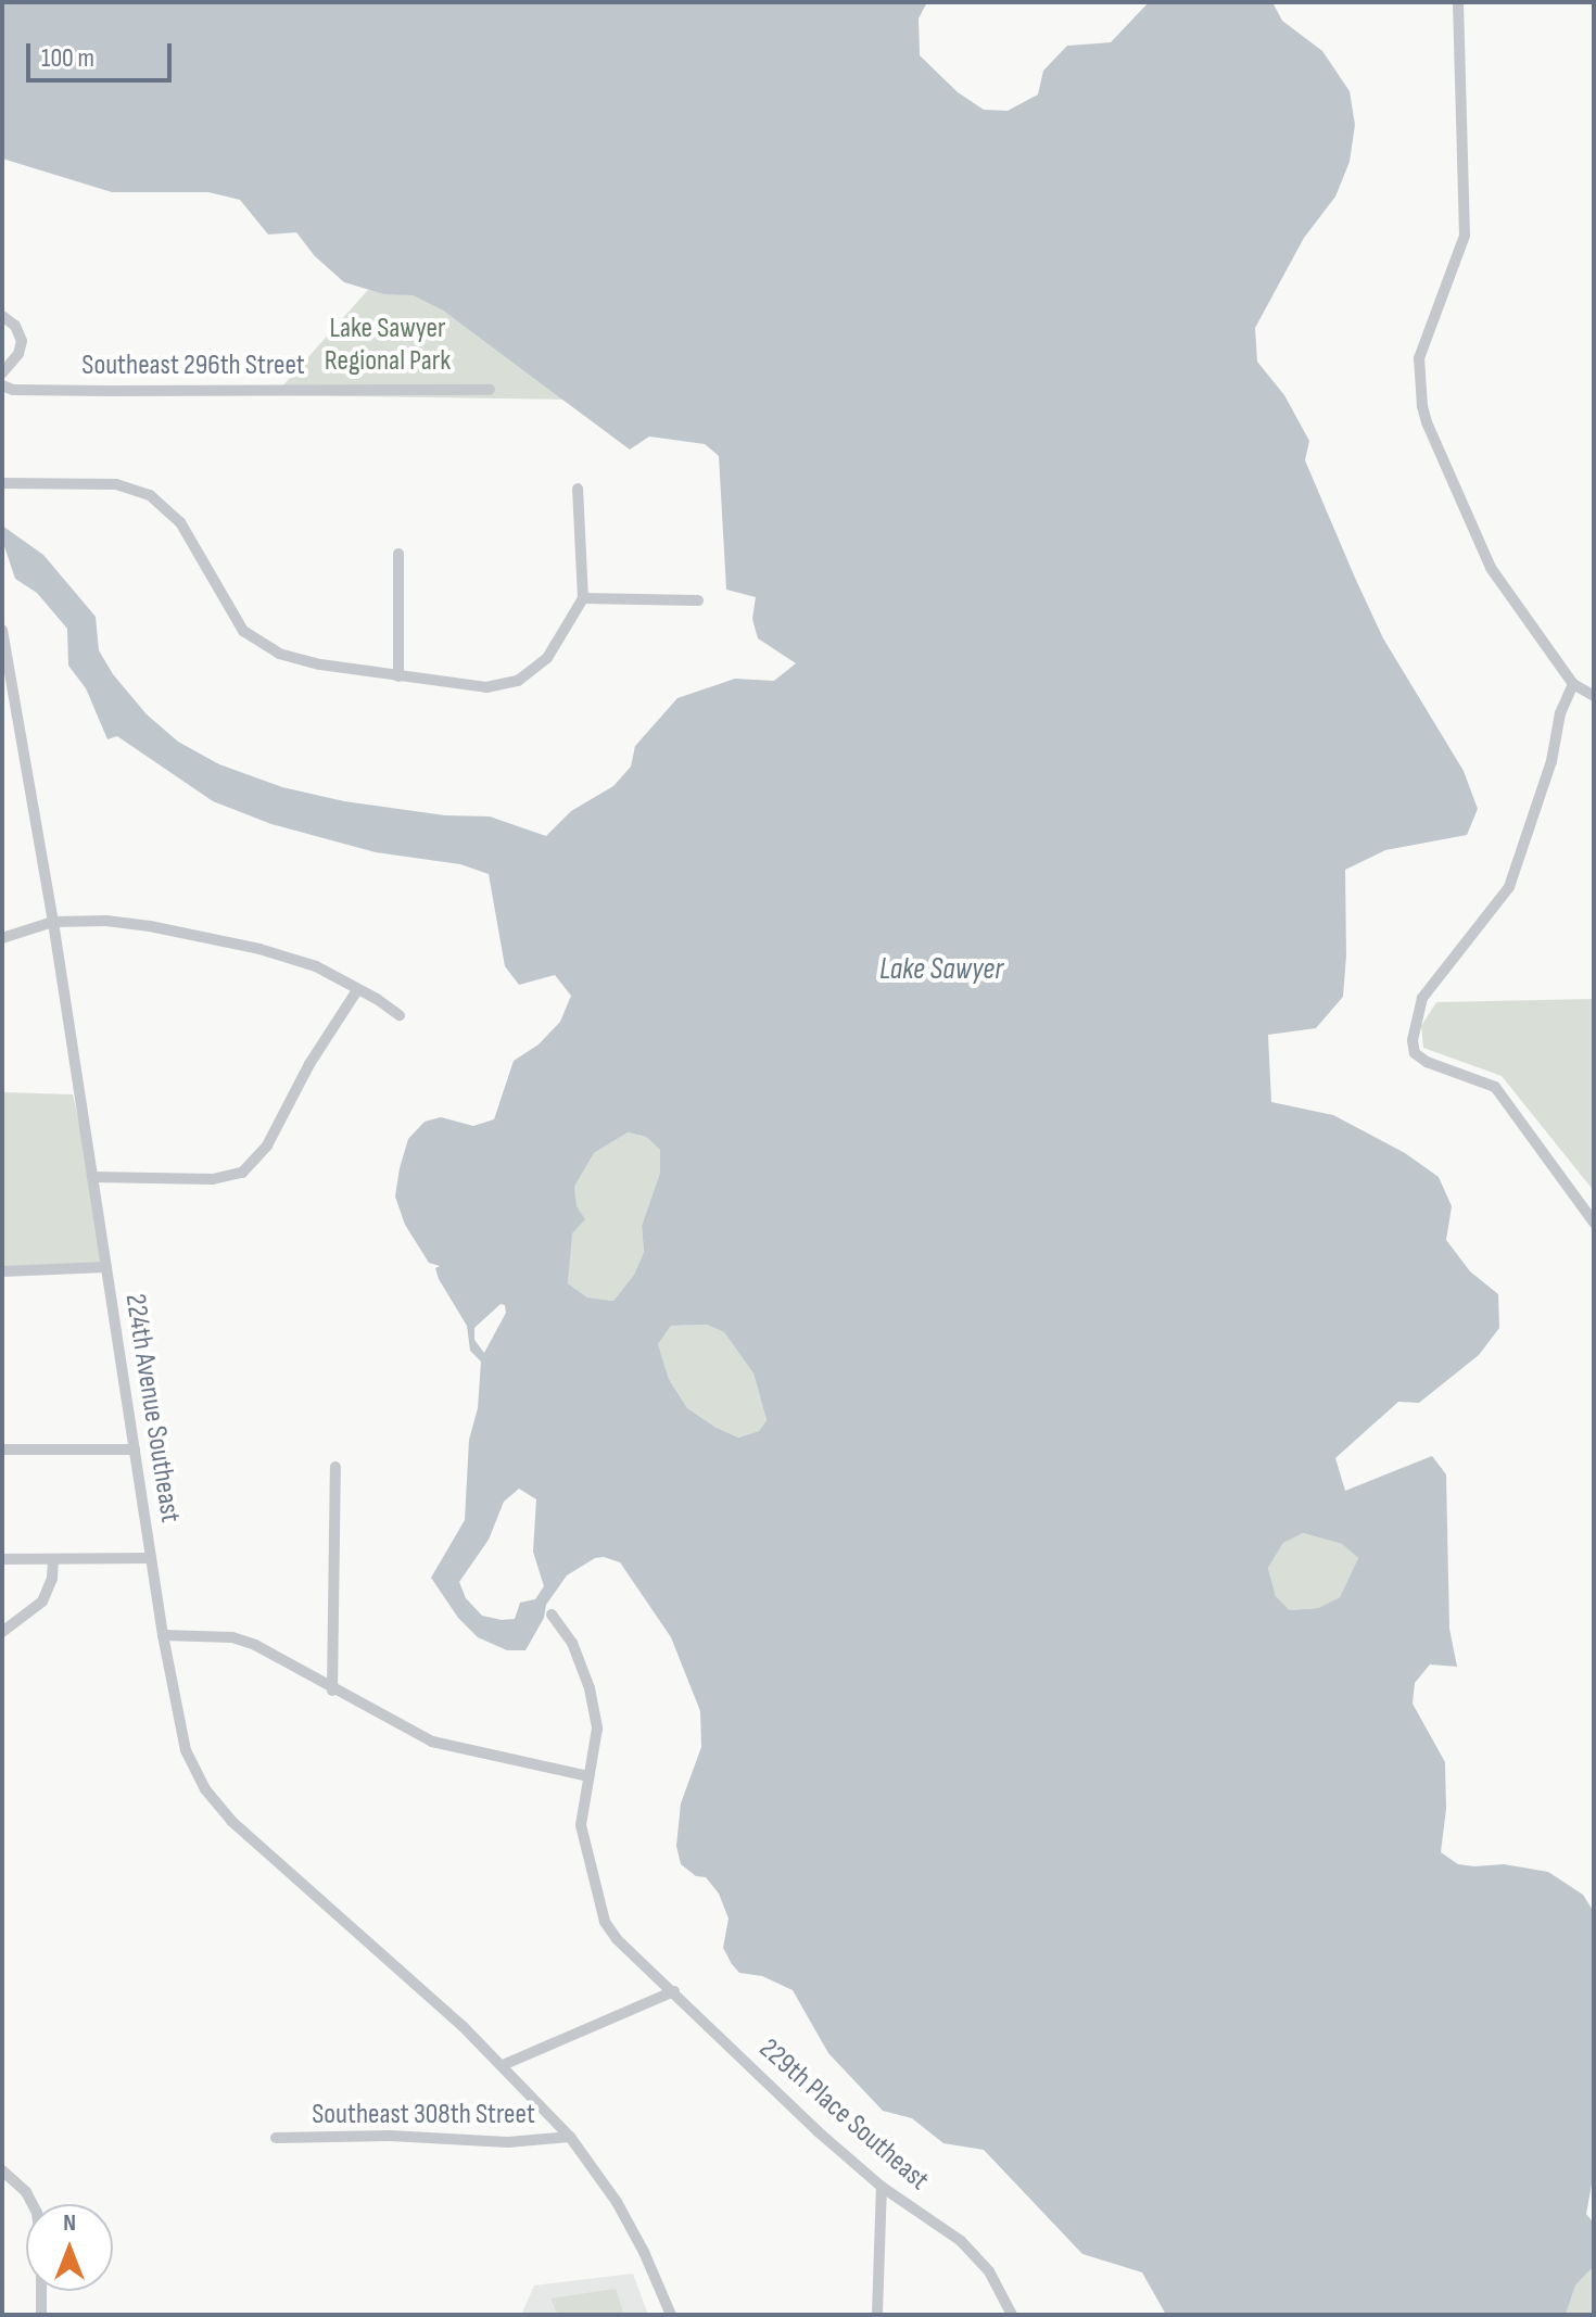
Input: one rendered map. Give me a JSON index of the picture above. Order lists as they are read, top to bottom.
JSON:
{
  "streets": {
    "street": [
      "Southeast 296th Street",
      "224th Avenue Southeast",
      "Southeast 308th Street",
      "229th Place Southeast"
    ]
  },
  "crossings": [
    ["224th Avenue Southeast", "Southeast 308th Street"]
  ],
  "water": ["Lake Sawyer"],
  "parks": ["Lake Sawyer Regional Park"],
  "scale_bar": "100 m",
  "north": "top"
}
